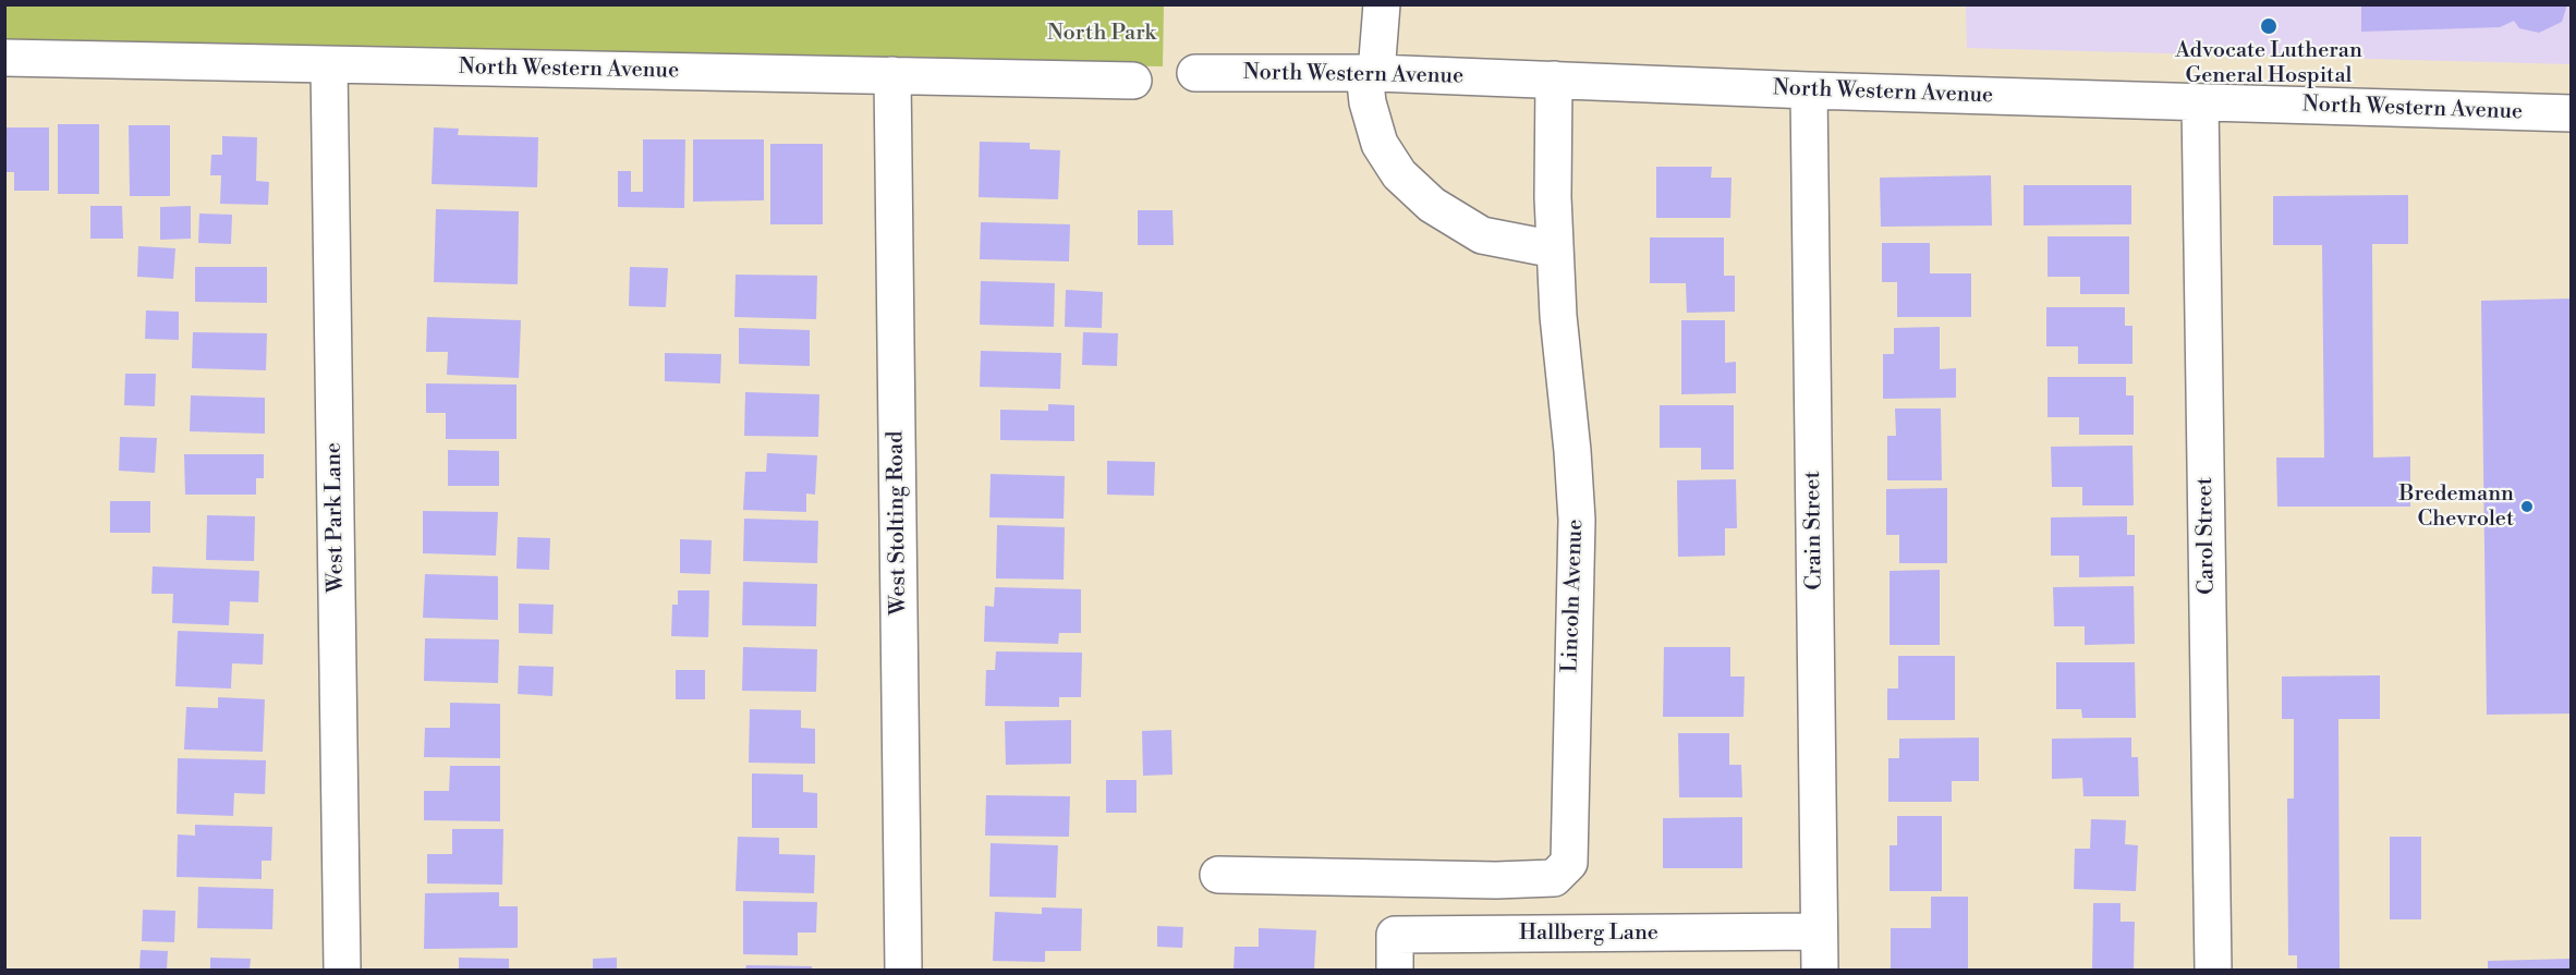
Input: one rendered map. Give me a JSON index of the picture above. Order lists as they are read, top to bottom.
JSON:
{
  "streets": {
    "street": [
      "North Western Avenue",
      "West Park Lane",
      "West Stolting Road",
      "Crain Street",
      "Carol Street",
      "Lincoln Avenue",
      "Hallberg Lane"
    ]
  },
  "crossings": [
    ["North Western Avenue", "West Park Lane"],
    ["North Western Avenue", "West Stolting Road"],
    ["North Western Avenue", "Crain Street"],
    ["North Western Avenue", "Carol Street"],
    ["North Western Avenue", "Lincoln Avenue"],
    ["Crain Street", "Hallberg Lane"]
  ],
  "parks": ["North Park"],
  "places": ["Advocate Lutheran General Hospital", "Bredemann Chevrolet"]
}
